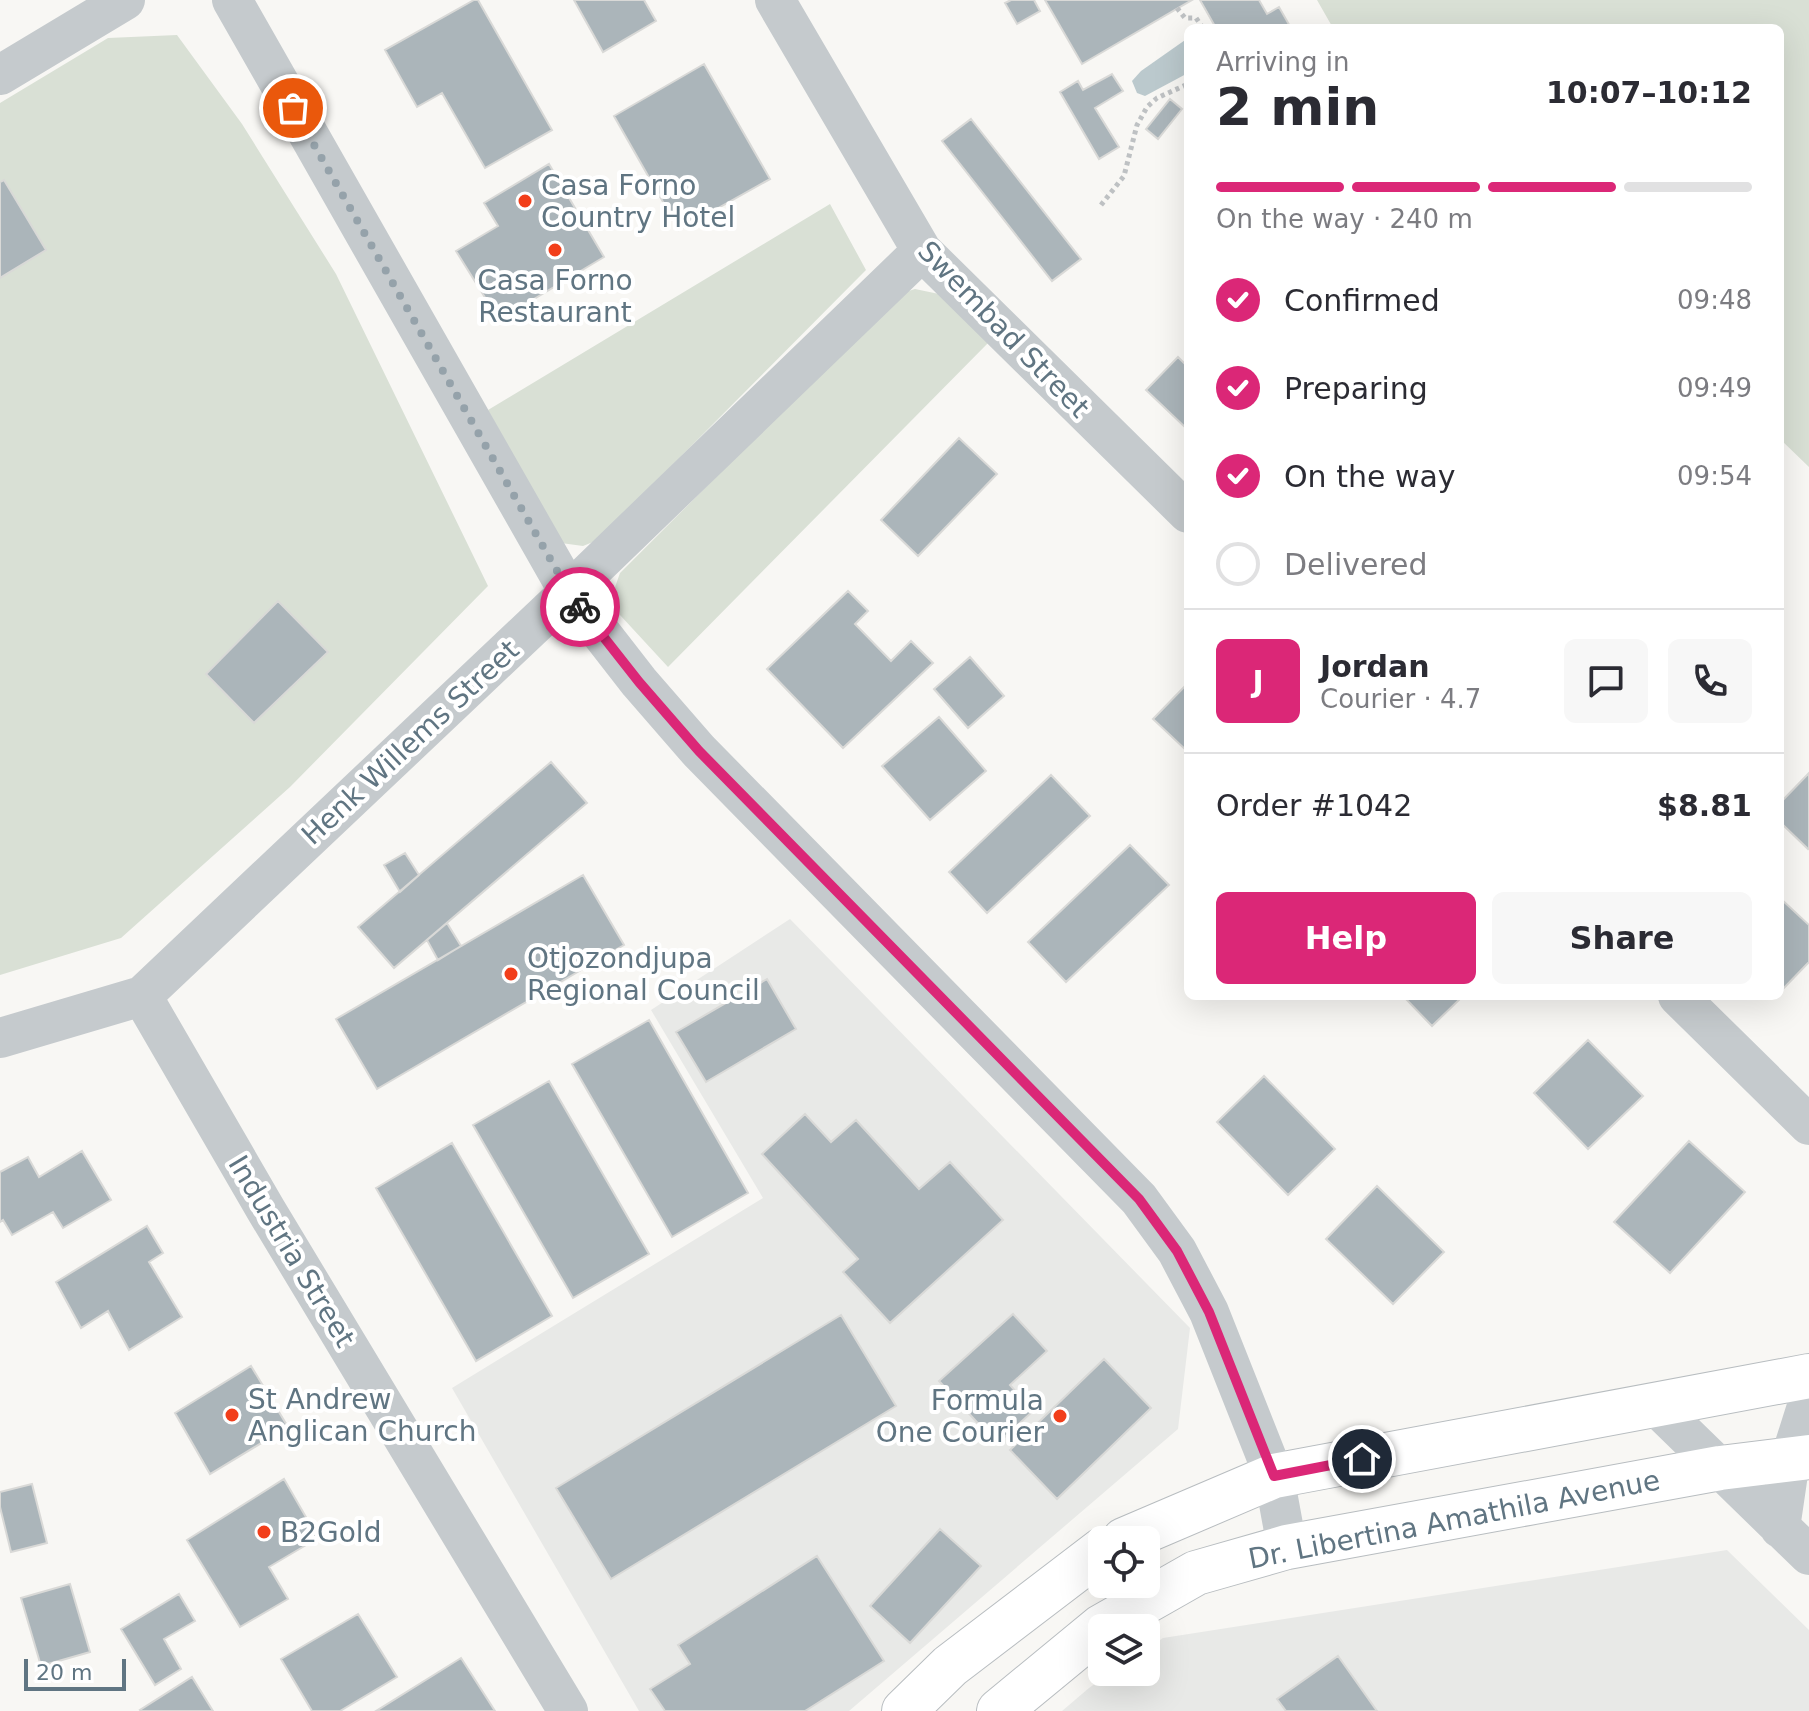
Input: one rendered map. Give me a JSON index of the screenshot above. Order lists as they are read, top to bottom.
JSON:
{
  "streets": {
    "main road": ["Dr. Libertina Amathila Avenue"],
    "street": ["Swembad Street", "Henk Willems Street", "Industria Street"]
  },
  "crossings": [
    ["Swembad Street", "Henk Willems Street"],
    ["Henk Willems Street", "Industria Street"]
  ],
  "places": [
    "Casa Forno Country Hotel",
    "Casa Forno Restaurant",
    "Otjozondjupa Regional Council",
    "St Andrew Anglican Church",
    "Formula One Courier",
    "B2Gold"
  ],
  "scale_bar": "20 m",
  "page": {
    "heading": ["2 min", "Arriving in", "10:07–10:12"],
    "panel": [
      "Jordan",
      "Courier · 4.7",
      "Order #1042",
      "$8.81"
    ],
    "bar": "On the way · 240 m",
    "list": [
      ["Confirmed", "09:48"],
      ["Preparing", "09:49"],
      ["On the way", "09:54"],
      "Delivered"
    ],
    "round": "J",
    "buttons": ["Help", "Share"],
    "scale": "20 m"
  }
}
